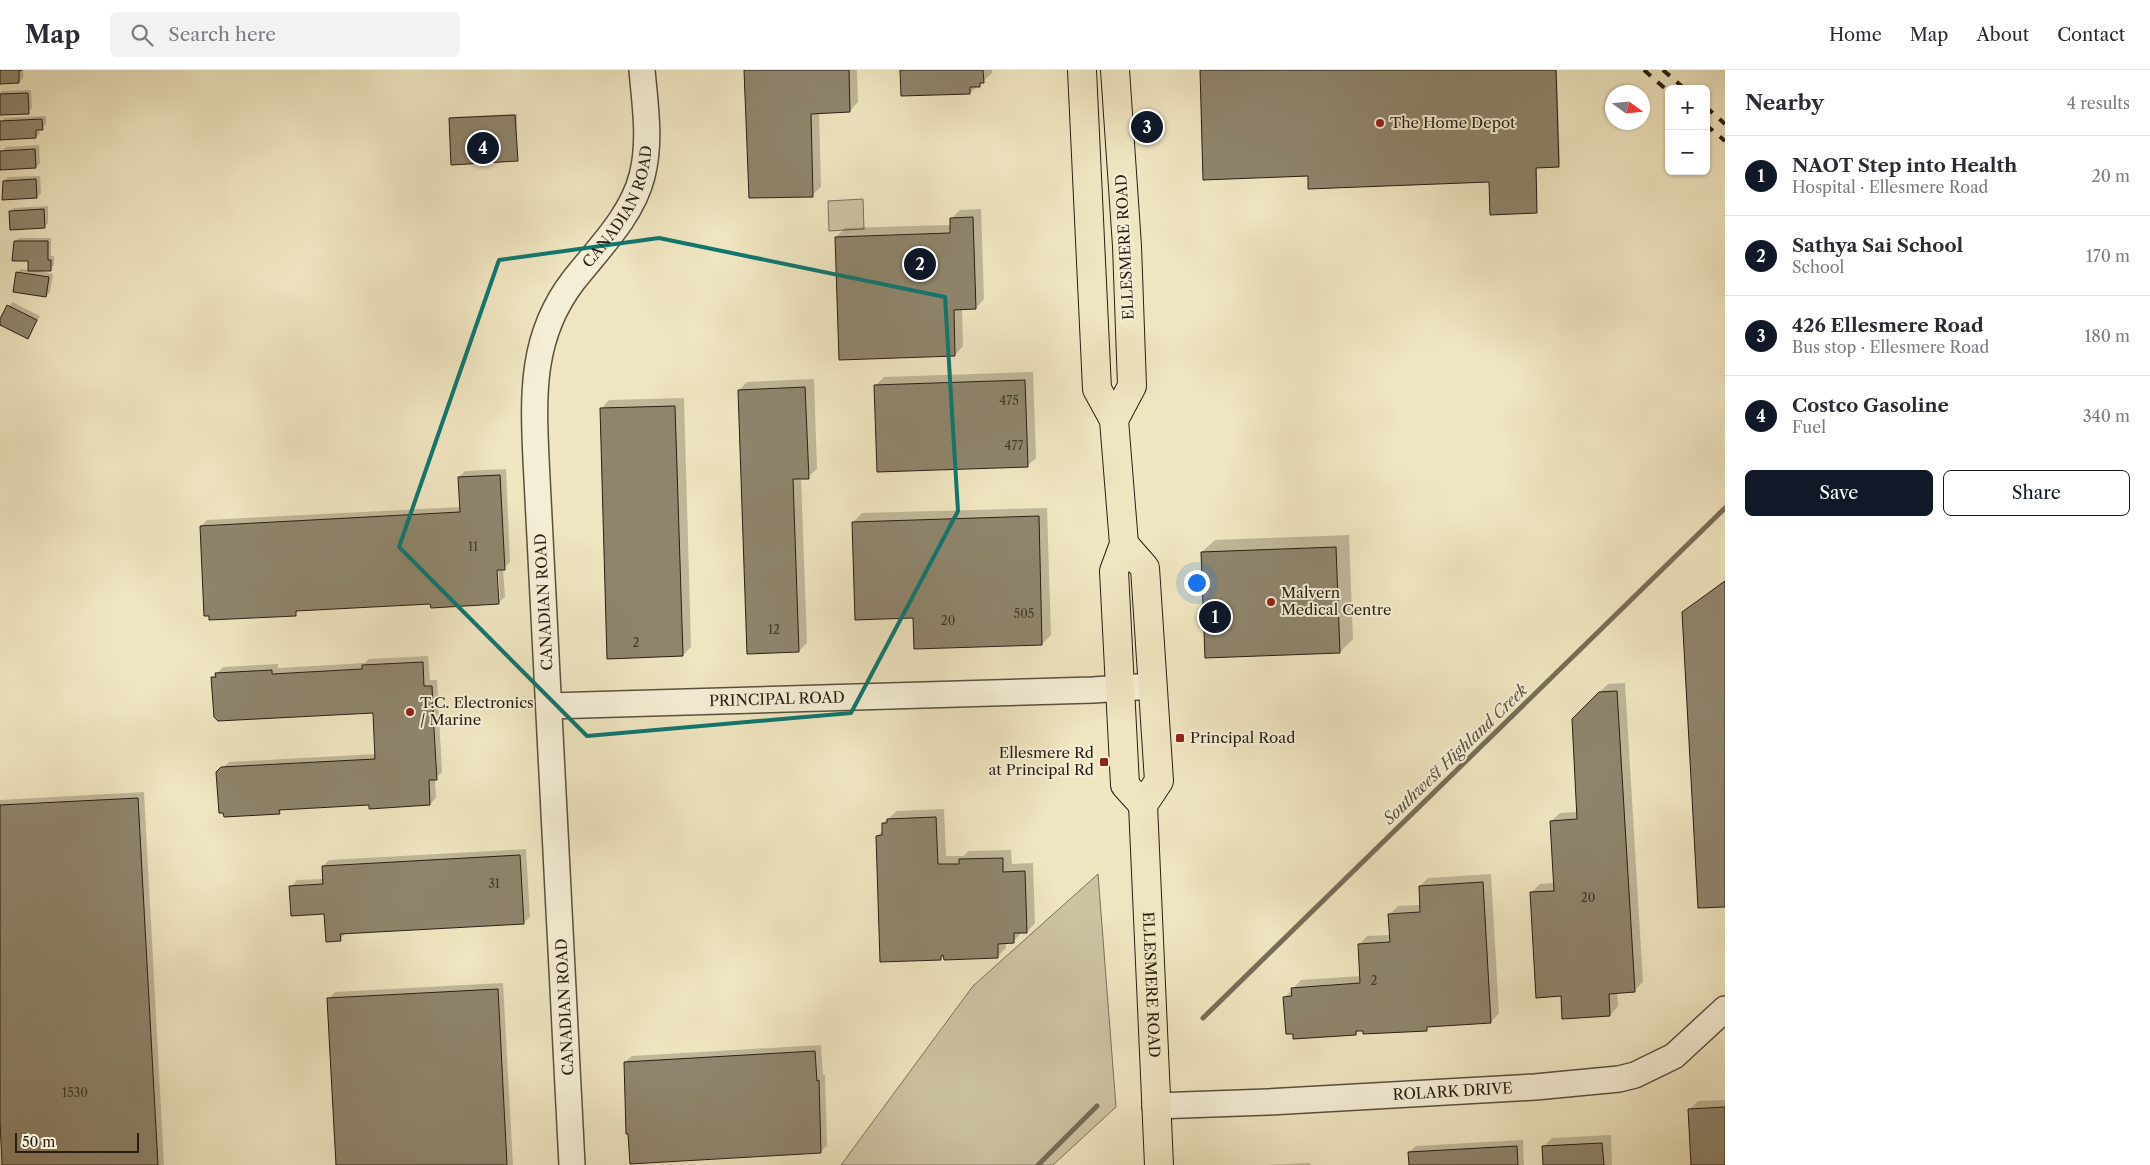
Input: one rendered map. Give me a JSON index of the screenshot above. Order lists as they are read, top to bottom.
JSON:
{
  "streets": {
    "main road": ["ELLESMERE ROAD"],
    "street": ["CANADIAN ROAD", "PRINCIPAL ROAD", "ROLARK DRIVE"]
  },
  "crossings": [
    ["CANADIAN ROAD", "PRINCIPAL ROAD"],
    ["ELLESMERE ROAD", "ROLARK DRIVE"]
  ],
  "water": ["Southwest Highland Creek"],
  "places": {
    "other": ["The Home Depot", "Malvern Medical Centre", "T.C. Electronics / Marine"],
    "transit": ["Principal Road", "Ellesmere Rd at Principal Rd"]
  },
  "house_numbers": [
    "475",
    "477",
    "11",
    "505",
    "20",
    "12",
    "2",
    "31",
    "20",
    "2",
    "1530"
  ],
  "scale_bar": "50 m",
  "north": "right",
  "page": {
    "header": "Map",
    "search": "Search here",
    "nav": [
      "Home",
      "Map",
      "About",
      "Contact"
    ],
    "heading": ["Nearby", "4 results"],
    "map_buttons": ["+", "−"],
    "pins": [
      "3",
      "4",
      "2",
      "1"
    ],
    "list": [
      {
        "mark": "1",
        "name": "NAOT Step into Health",
        "note": "Hospital · Ellesmere Road",
        "value": "20 m"
      },
      {
        "mark": "2",
        "name": "Sathya Sai School",
        "note": "School",
        "value": "170 m"
      },
      {
        "mark": "3",
        "name": "426 Ellesmere Road",
        "note": "Bus stop · Ellesmere Road",
        "value": "180 m"
      },
      {
        "mark": "4",
        "name": "Costco Gasoline",
        "note": "Fuel",
        "value": "340 m"
      }
    ],
    "buttons": ["Save", "Share"],
    "scale": "50 m"
  }
}
